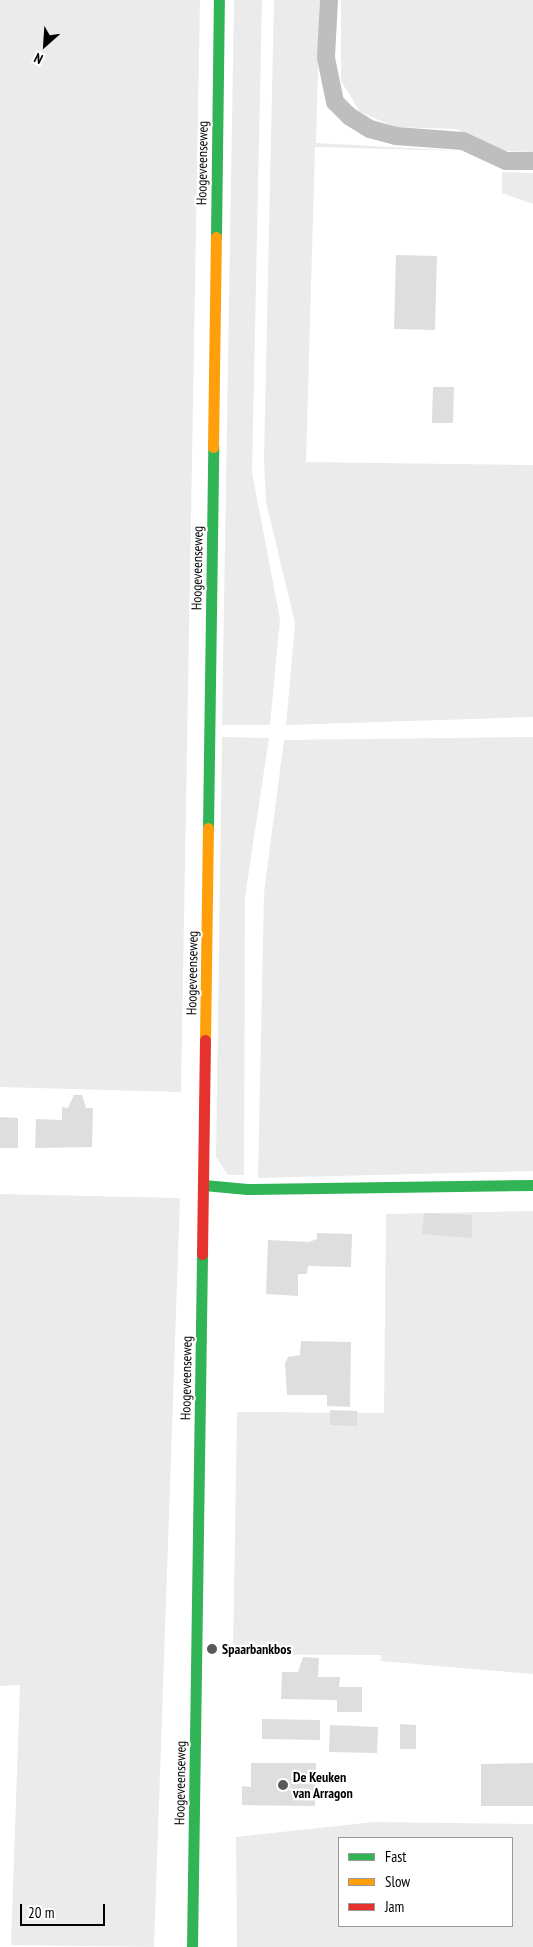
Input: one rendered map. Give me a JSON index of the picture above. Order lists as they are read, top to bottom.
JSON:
{
  "streets": {
    "main road": ["Hoogeveenseweg"]
  },
  "places": ["Spaarbankbos", "De Keuken van Arragon"],
  "legend": ["Fast", "Slow", "Jam"],
  "scale_bar": "20 m",
  "north": "bottom left"
}
